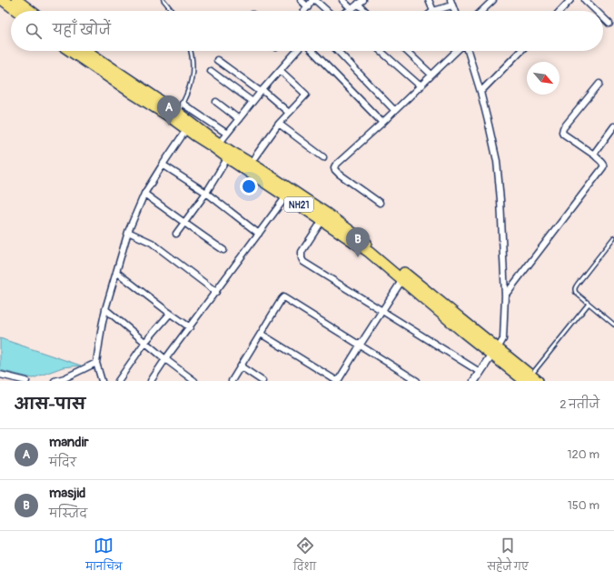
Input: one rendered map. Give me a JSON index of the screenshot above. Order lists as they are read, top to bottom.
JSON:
{
  "streets": {
    "highway": ["NH21"]
  },
  "north": "bottom right",
  "page": {
    "search": "यहाँ खोजें",
    "pins": ["A", "B"],
    "heading": ["आस-पास", "2 नतीजे"],
    "list": [
      {
        "mark": "A",
        "name": "mandir",
        "note": "मंदिर",
        "value": "120 m"
      },
      {
        "mark": "B",
        "name": "masjid",
        "note": "मस्जिद",
        "value": "150 m"
      }
    ],
    "nav": ["मानचित्र", "दिशा", "सहेजे गए"]
  }
}
